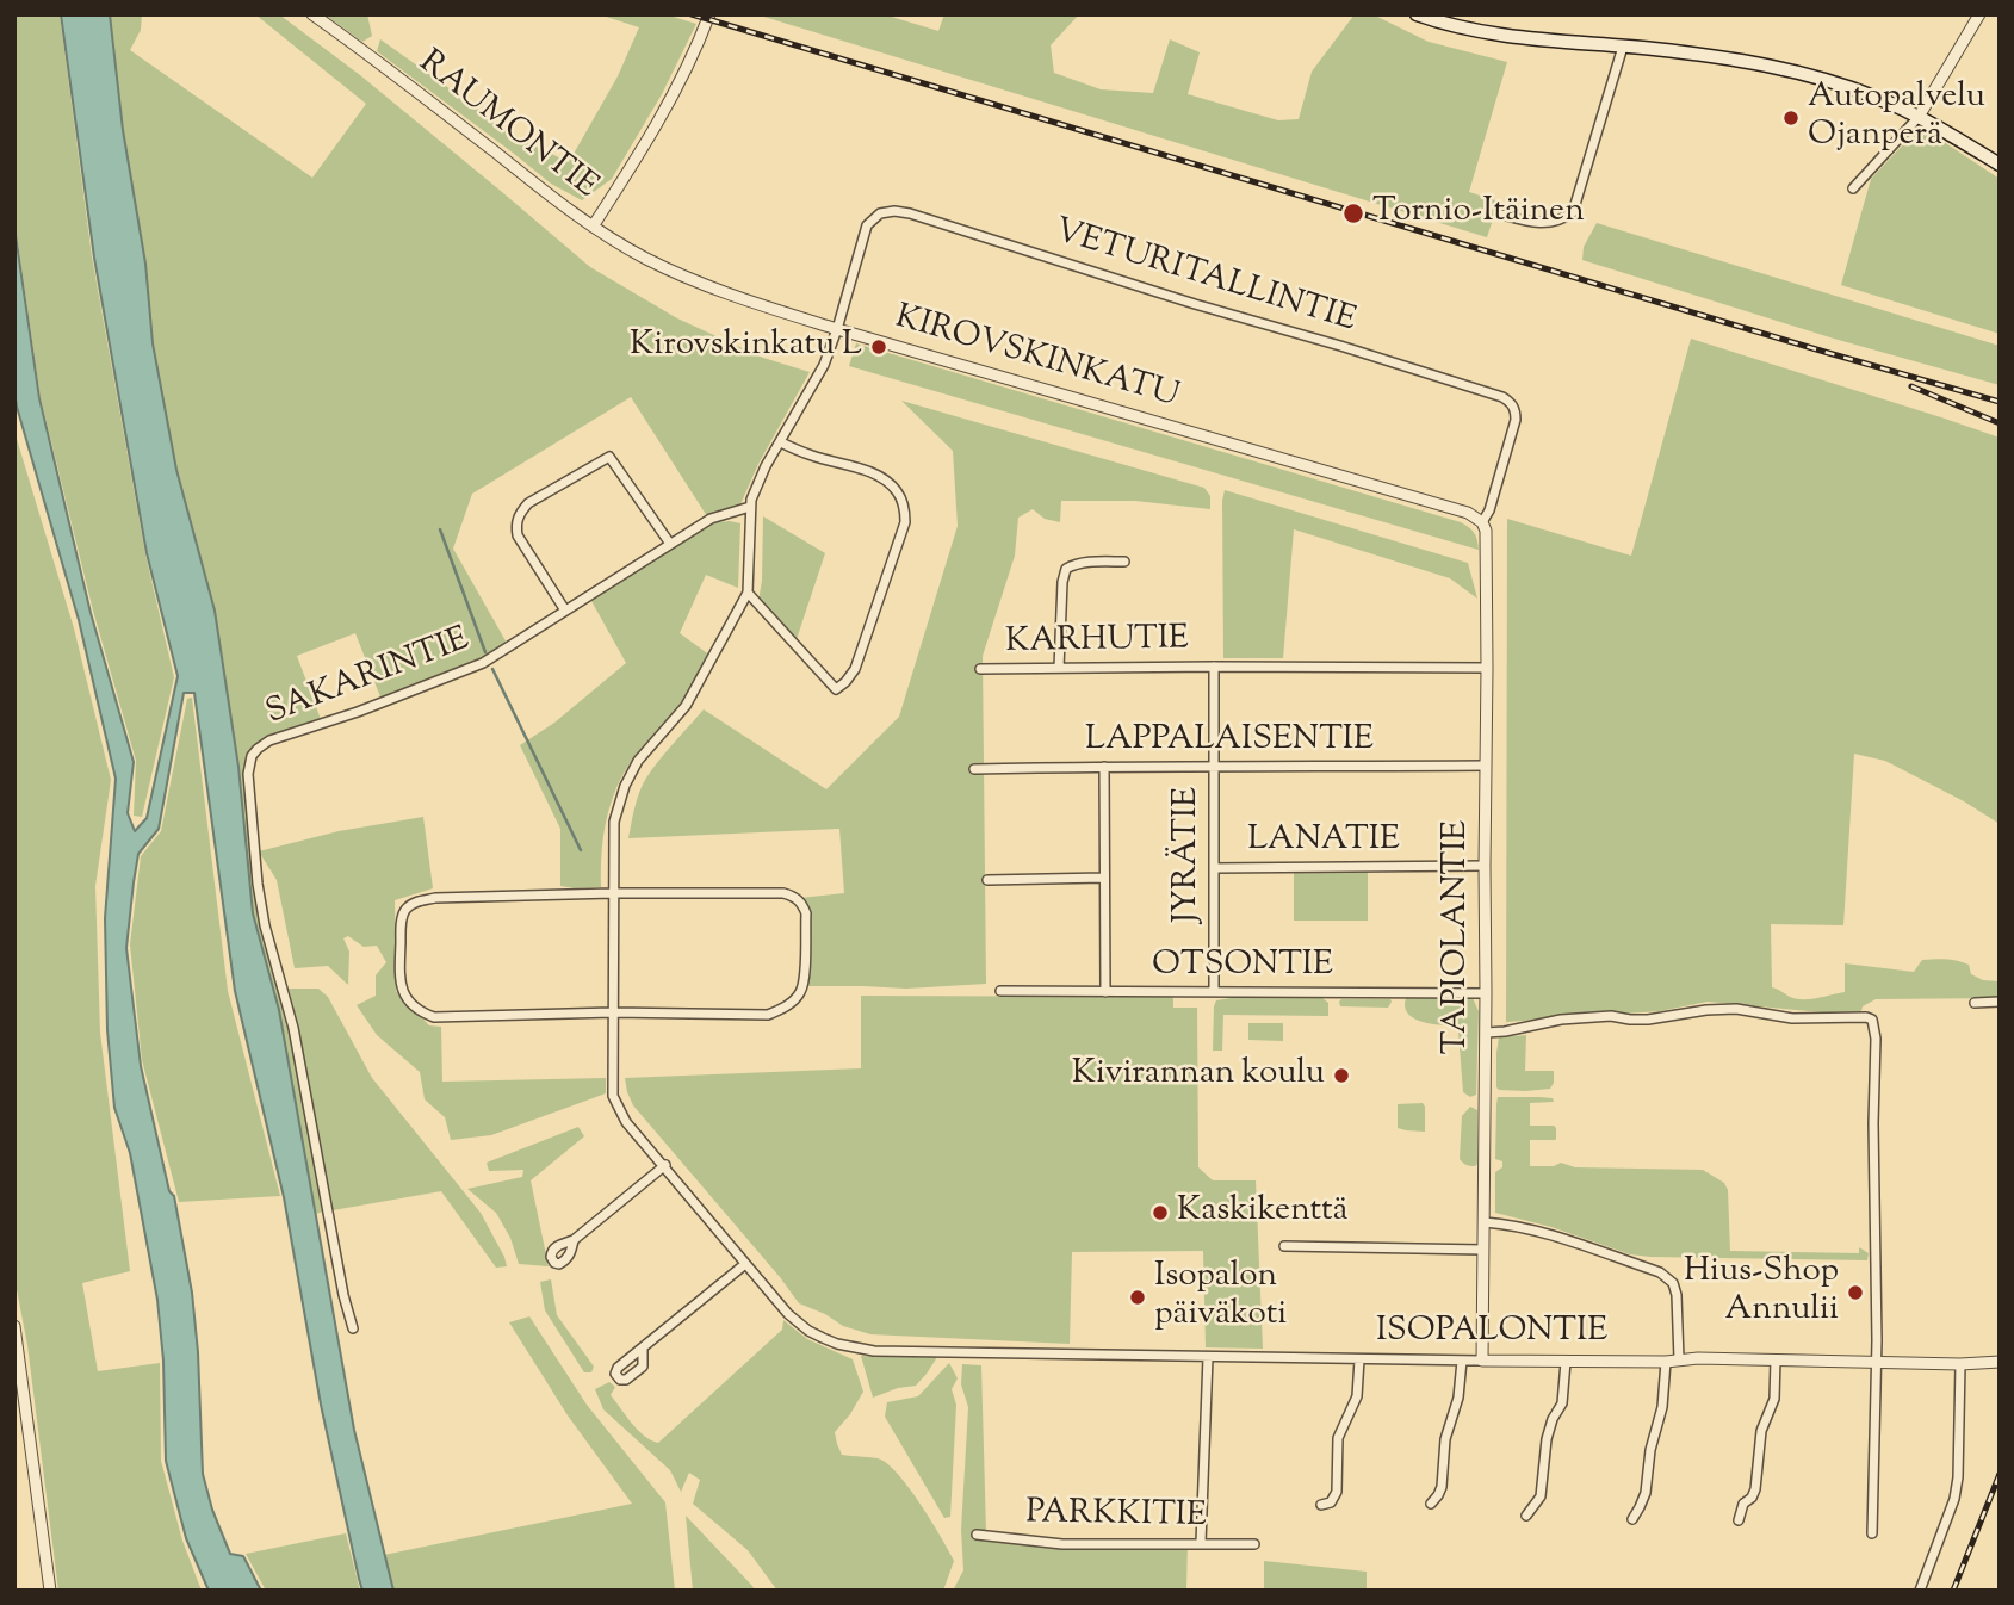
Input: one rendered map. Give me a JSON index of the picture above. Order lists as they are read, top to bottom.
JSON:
{
  "streets": {
    "street": [
      "RAUMONTIE",
      "VETURITALLINTIE",
      "KIROVSKINKATU",
      "KARHUTIE",
      "SAKARINTIE",
      "LAPPALAISENTIE",
      "LANATIE",
      "JYRÄTIE",
      "TAPIOLANTIE",
      "OTSONTIE",
      "ISOPALONTIE",
      "PARKKITIE"
    ]
  },
  "crossings": [
    ["RAUMONTIE", "KIROVSKINKATU"],
    ["VETURITALLINTIE", "KIROVSKINKATU"],
    ["VETURITALLINTIE", "SAKARINTIE"],
    ["VETURITALLINTIE", "TAPIOLANTIE"],
    ["KIROVSKINKATU", "TAPIOLANTIE"],
    ["KARHUTIE", "JYRÄTIE"],
    ["KARHUTIE", "TAPIOLANTIE"],
    ["LAPPALAISENTIE", "JYRÄTIE"],
    ["LAPPALAISENTIE", "TAPIOLANTIE"],
    ["LANATIE", "JYRÄTIE"],
    ["LANATIE", "TAPIOLANTIE"],
    ["JYRÄTIE", "OTSONTIE"],
    ["TAPIOLANTIE", "OTSONTIE"],
    ["TAPIOLANTIE", "ISOPALONTIE"]
  ],
  "places": [
    "Autopalvelu Ojanperä",
    "Tornio-Itäinen",
    "Kirovskinkatu L",
    "Kivirannan koulu",
    "Kaskikenttä",
    "Hius-Shop Annulii",
    "Isopalon päiväkoti"
  ]
}
